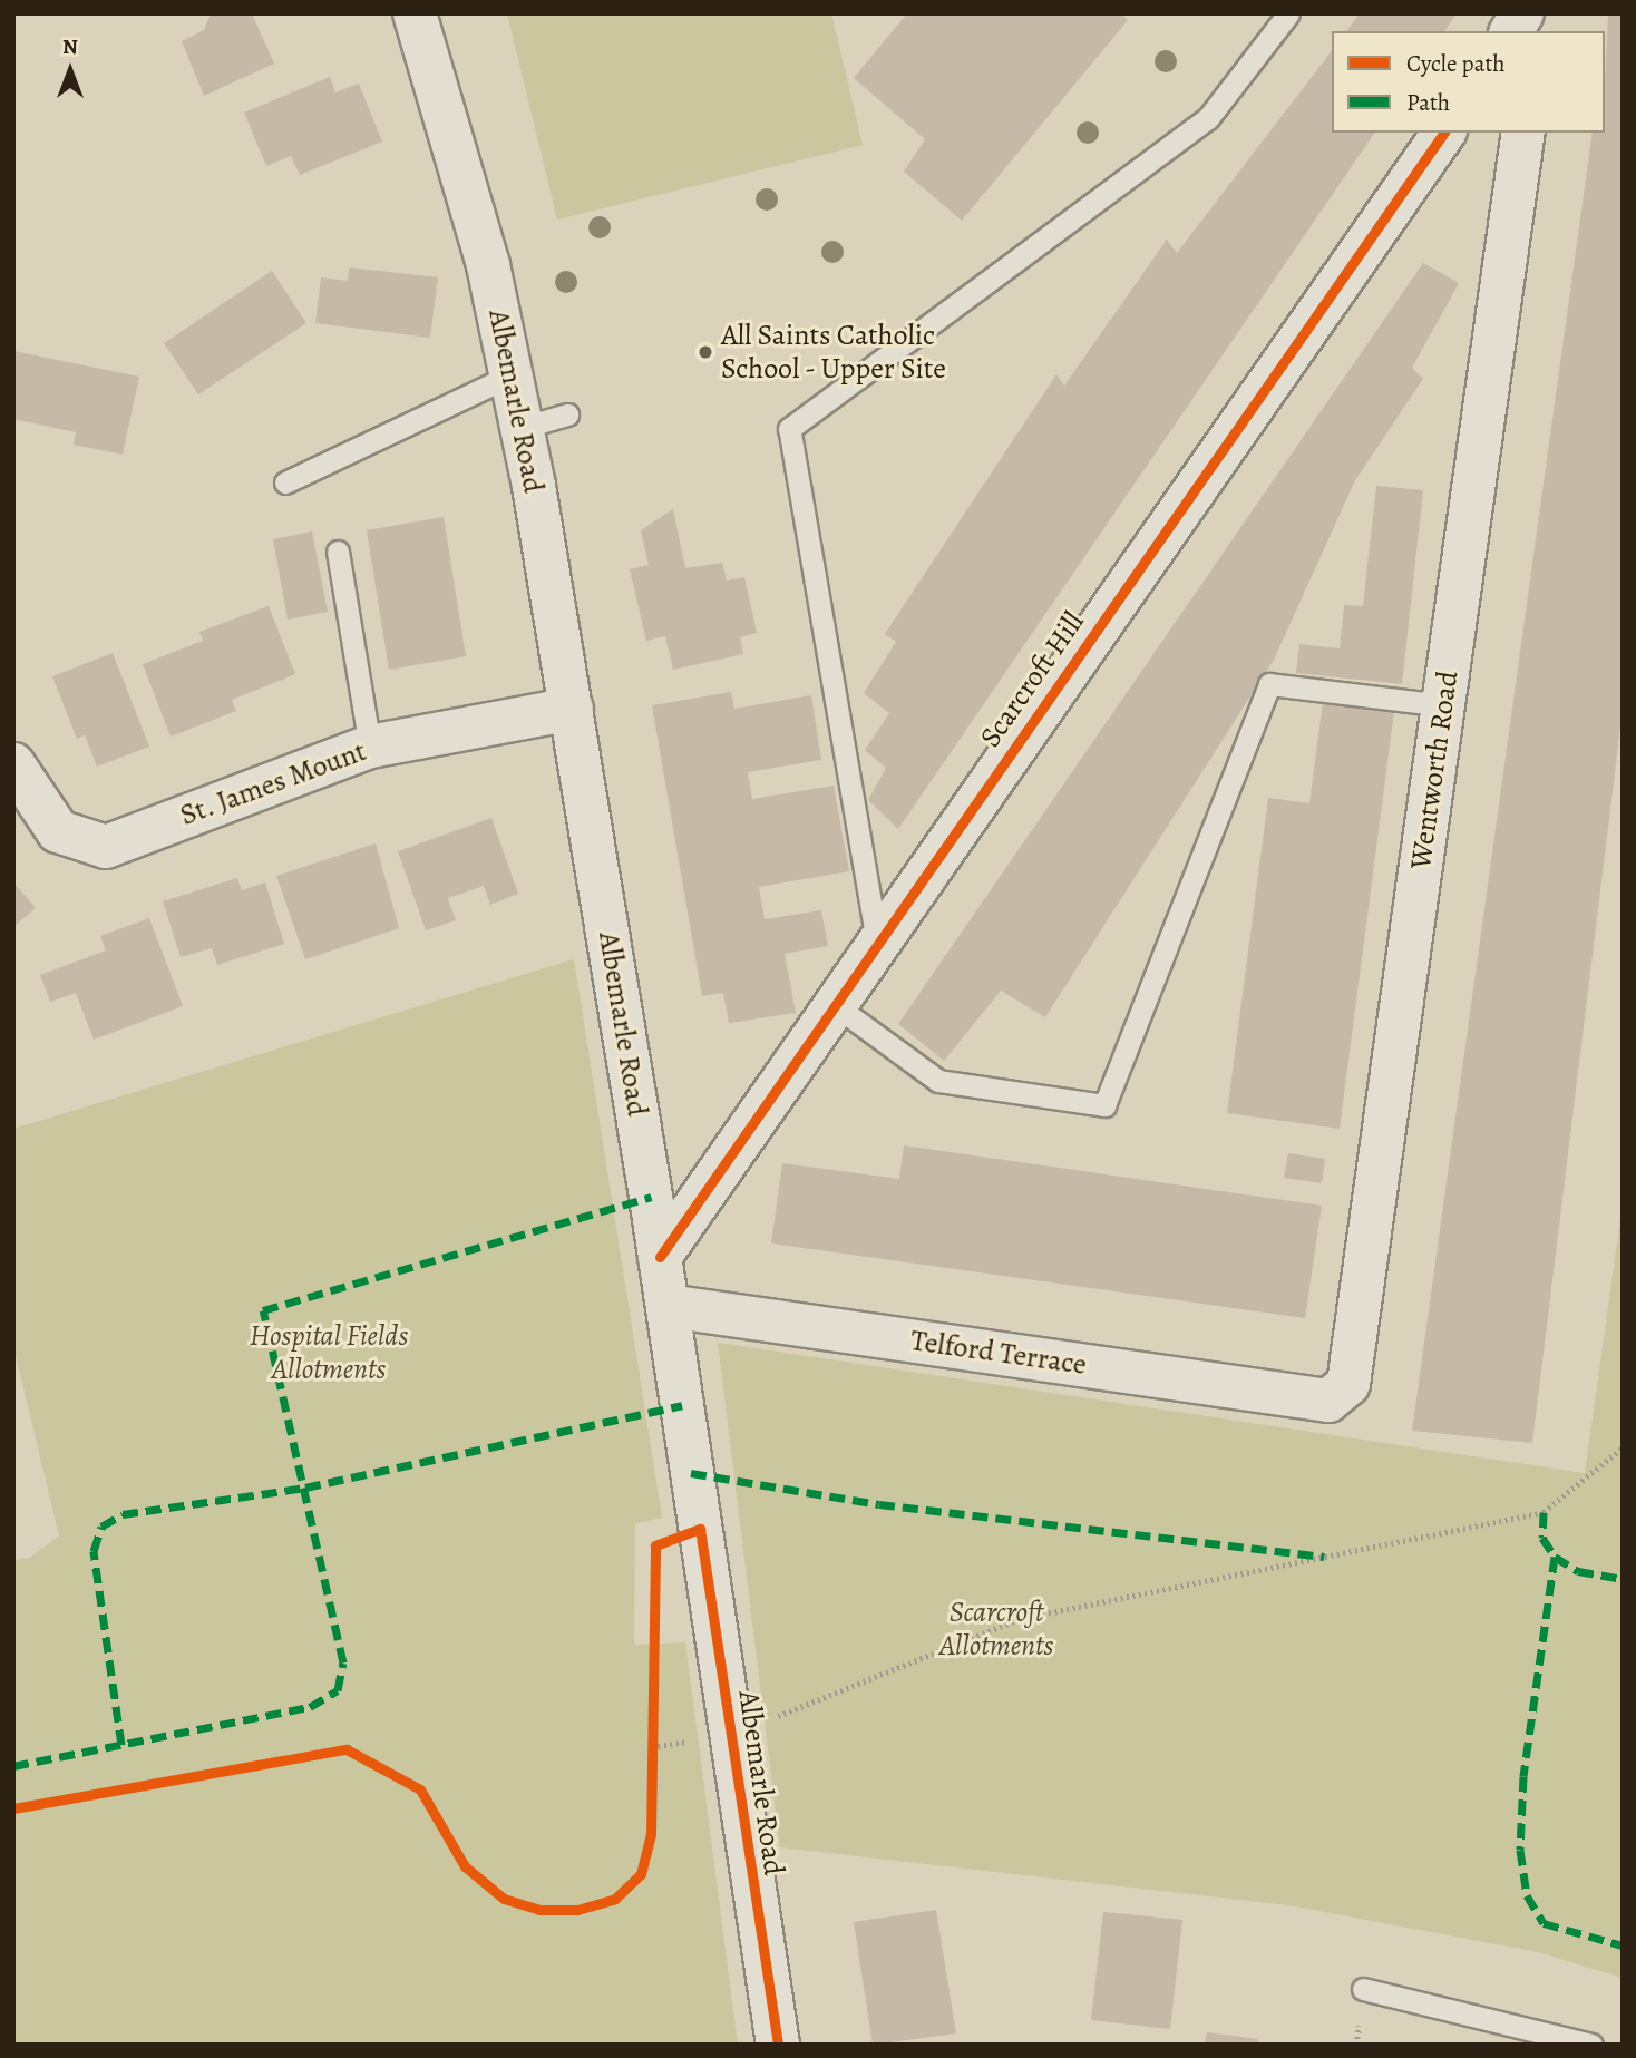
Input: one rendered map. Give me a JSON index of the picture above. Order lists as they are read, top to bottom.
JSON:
{
  "streets": {
    "street": [
      "Albemarle Road",
      "Scarcroft Hill",
      "Wentworth Road",
      "St. James Mount",
      "Telford Terrace"
    ]
  },
  "crossings": [
    ["Albemarle Road", "Scarcroft Hill"],
    ["Albemarle Road", "St. James Mount"],
    ["Albemarle Road", "Telford Terrace"],
    ["Wentworth Road", "Telford Terrace"]
  ],
  "parks": ["Hospital Fields Allotments", "Scarcroft Allotments"],
  "places": ["All Saints Catholic School - Upper Site"],
  "legend": ["Cycle path", "Path"],
  "north": "top"
}
